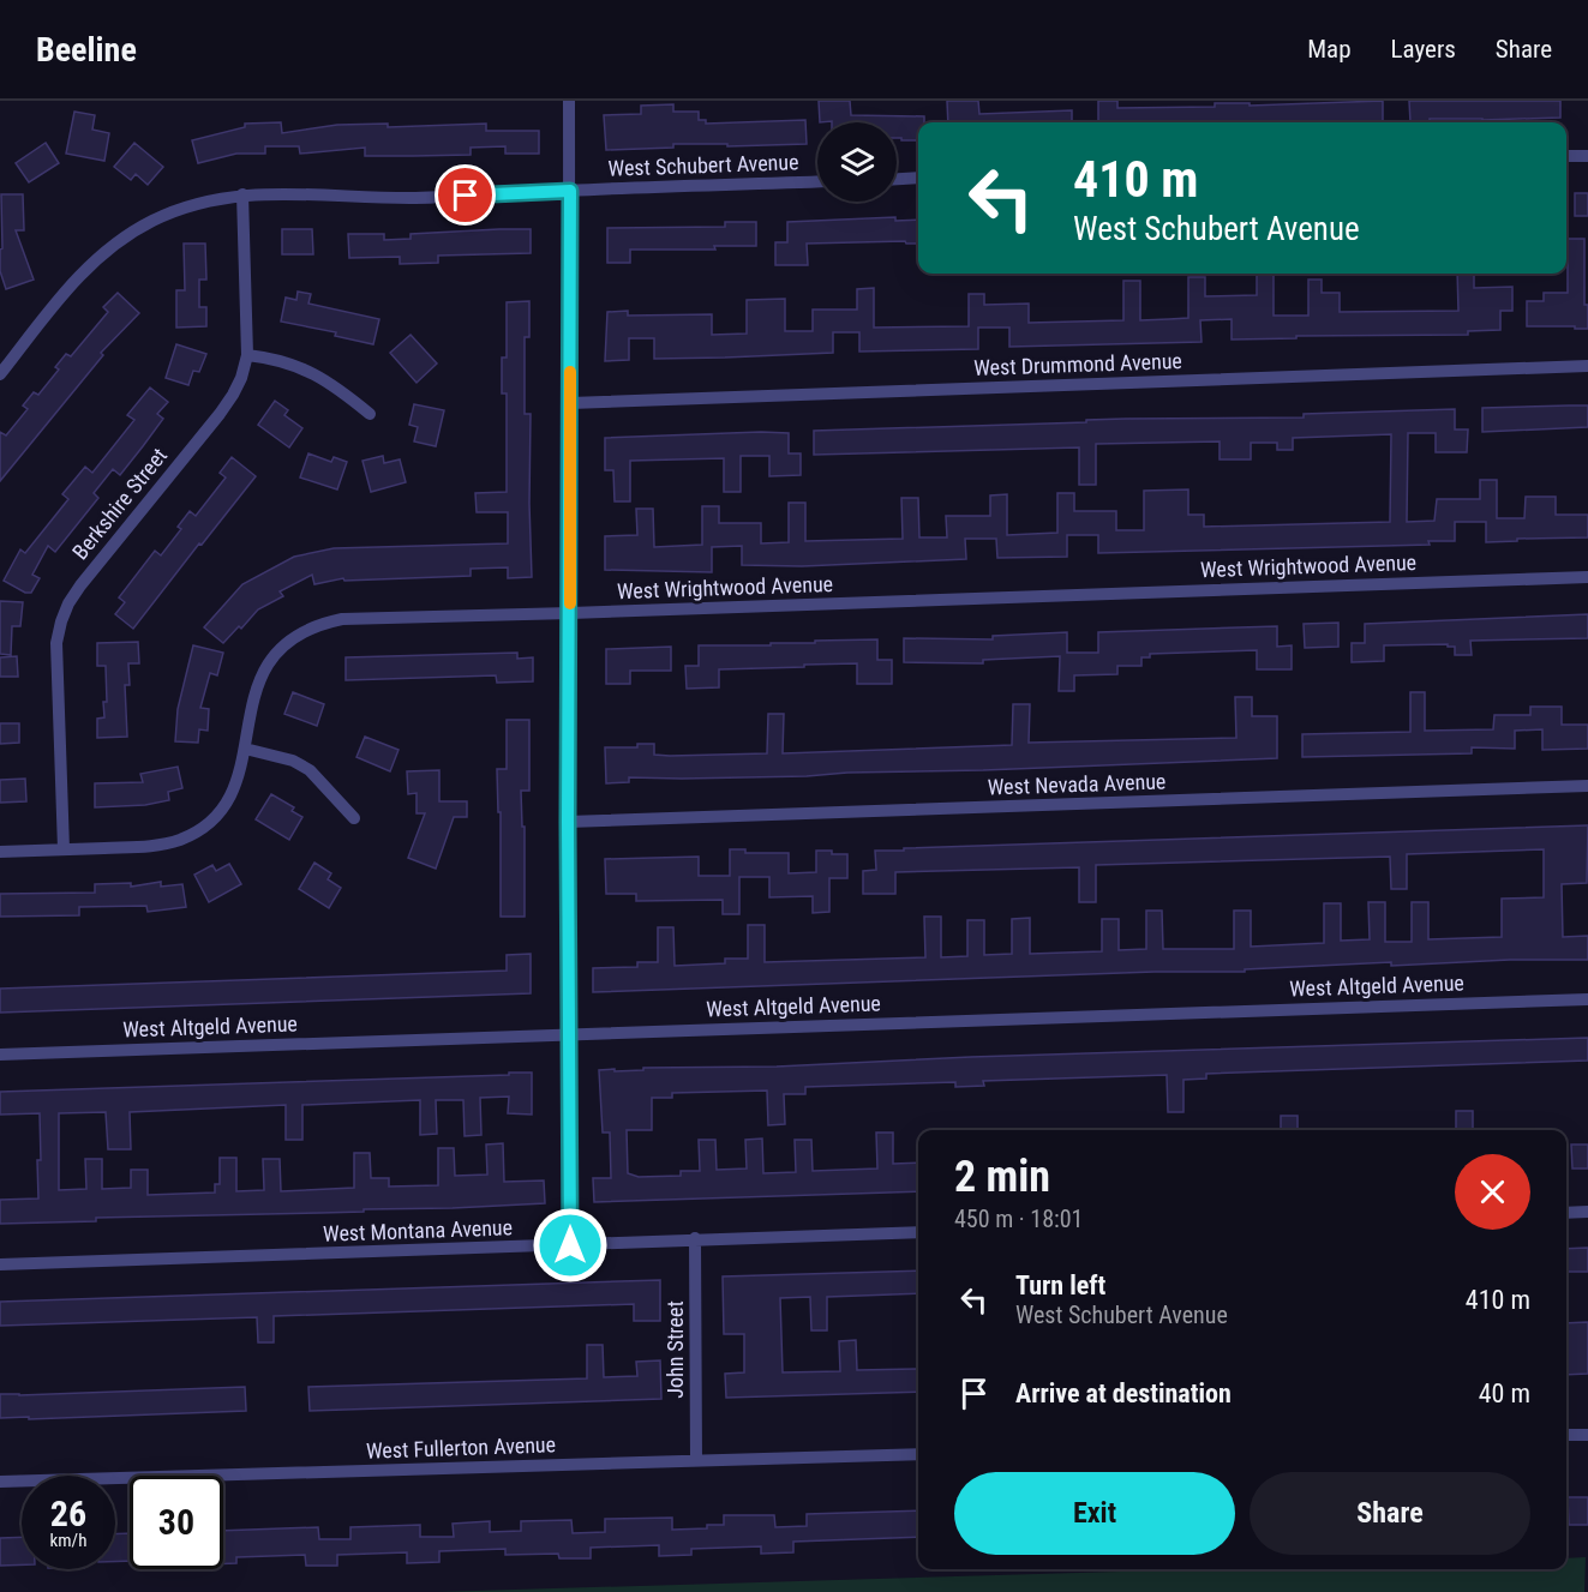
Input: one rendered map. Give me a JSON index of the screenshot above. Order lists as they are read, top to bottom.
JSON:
{
  "streets": {
    "street": [
      "West Schubert Avenue",
      "West Drummond Avenue",
      "Berkshire Street",
      "West Wrightwood Avenue",
      "West Nevada Avenue",
      "West Altgeld Avenue",
      "West Montana Avenue",
      "John Street",
      "West Fullerton Avenue"
    ]
  },
  "crossings": [
    ["West Schubert Avenue", "Berkshire Street"],
    ["Berkshire Street", "West Wrightwood Avenue"],
    ["West Montana Avenue", "John Street"],
    ["John Street", "West Fullerton Avenue"]
  ],
  "page": {
    "header": "Beeline",
    "nav": ["Map", "Layers", "Share"],
    "turn": ["410 m", "West Schubert Avenue"],
    "heading": ["2 min", "450 m · 18:01"],
    "list": [
      {
        "name": "Turn left",
        "note": "West Schubert Avenue",
        "value": "410 m"
      },
      {
        "name": "Arrive at destination",
        "value": "40 m"
      }
    ],
    "buttons": ["Exit", "Share"],
    "speed": "26 km/h",
    "limit": "30"
  }
}
